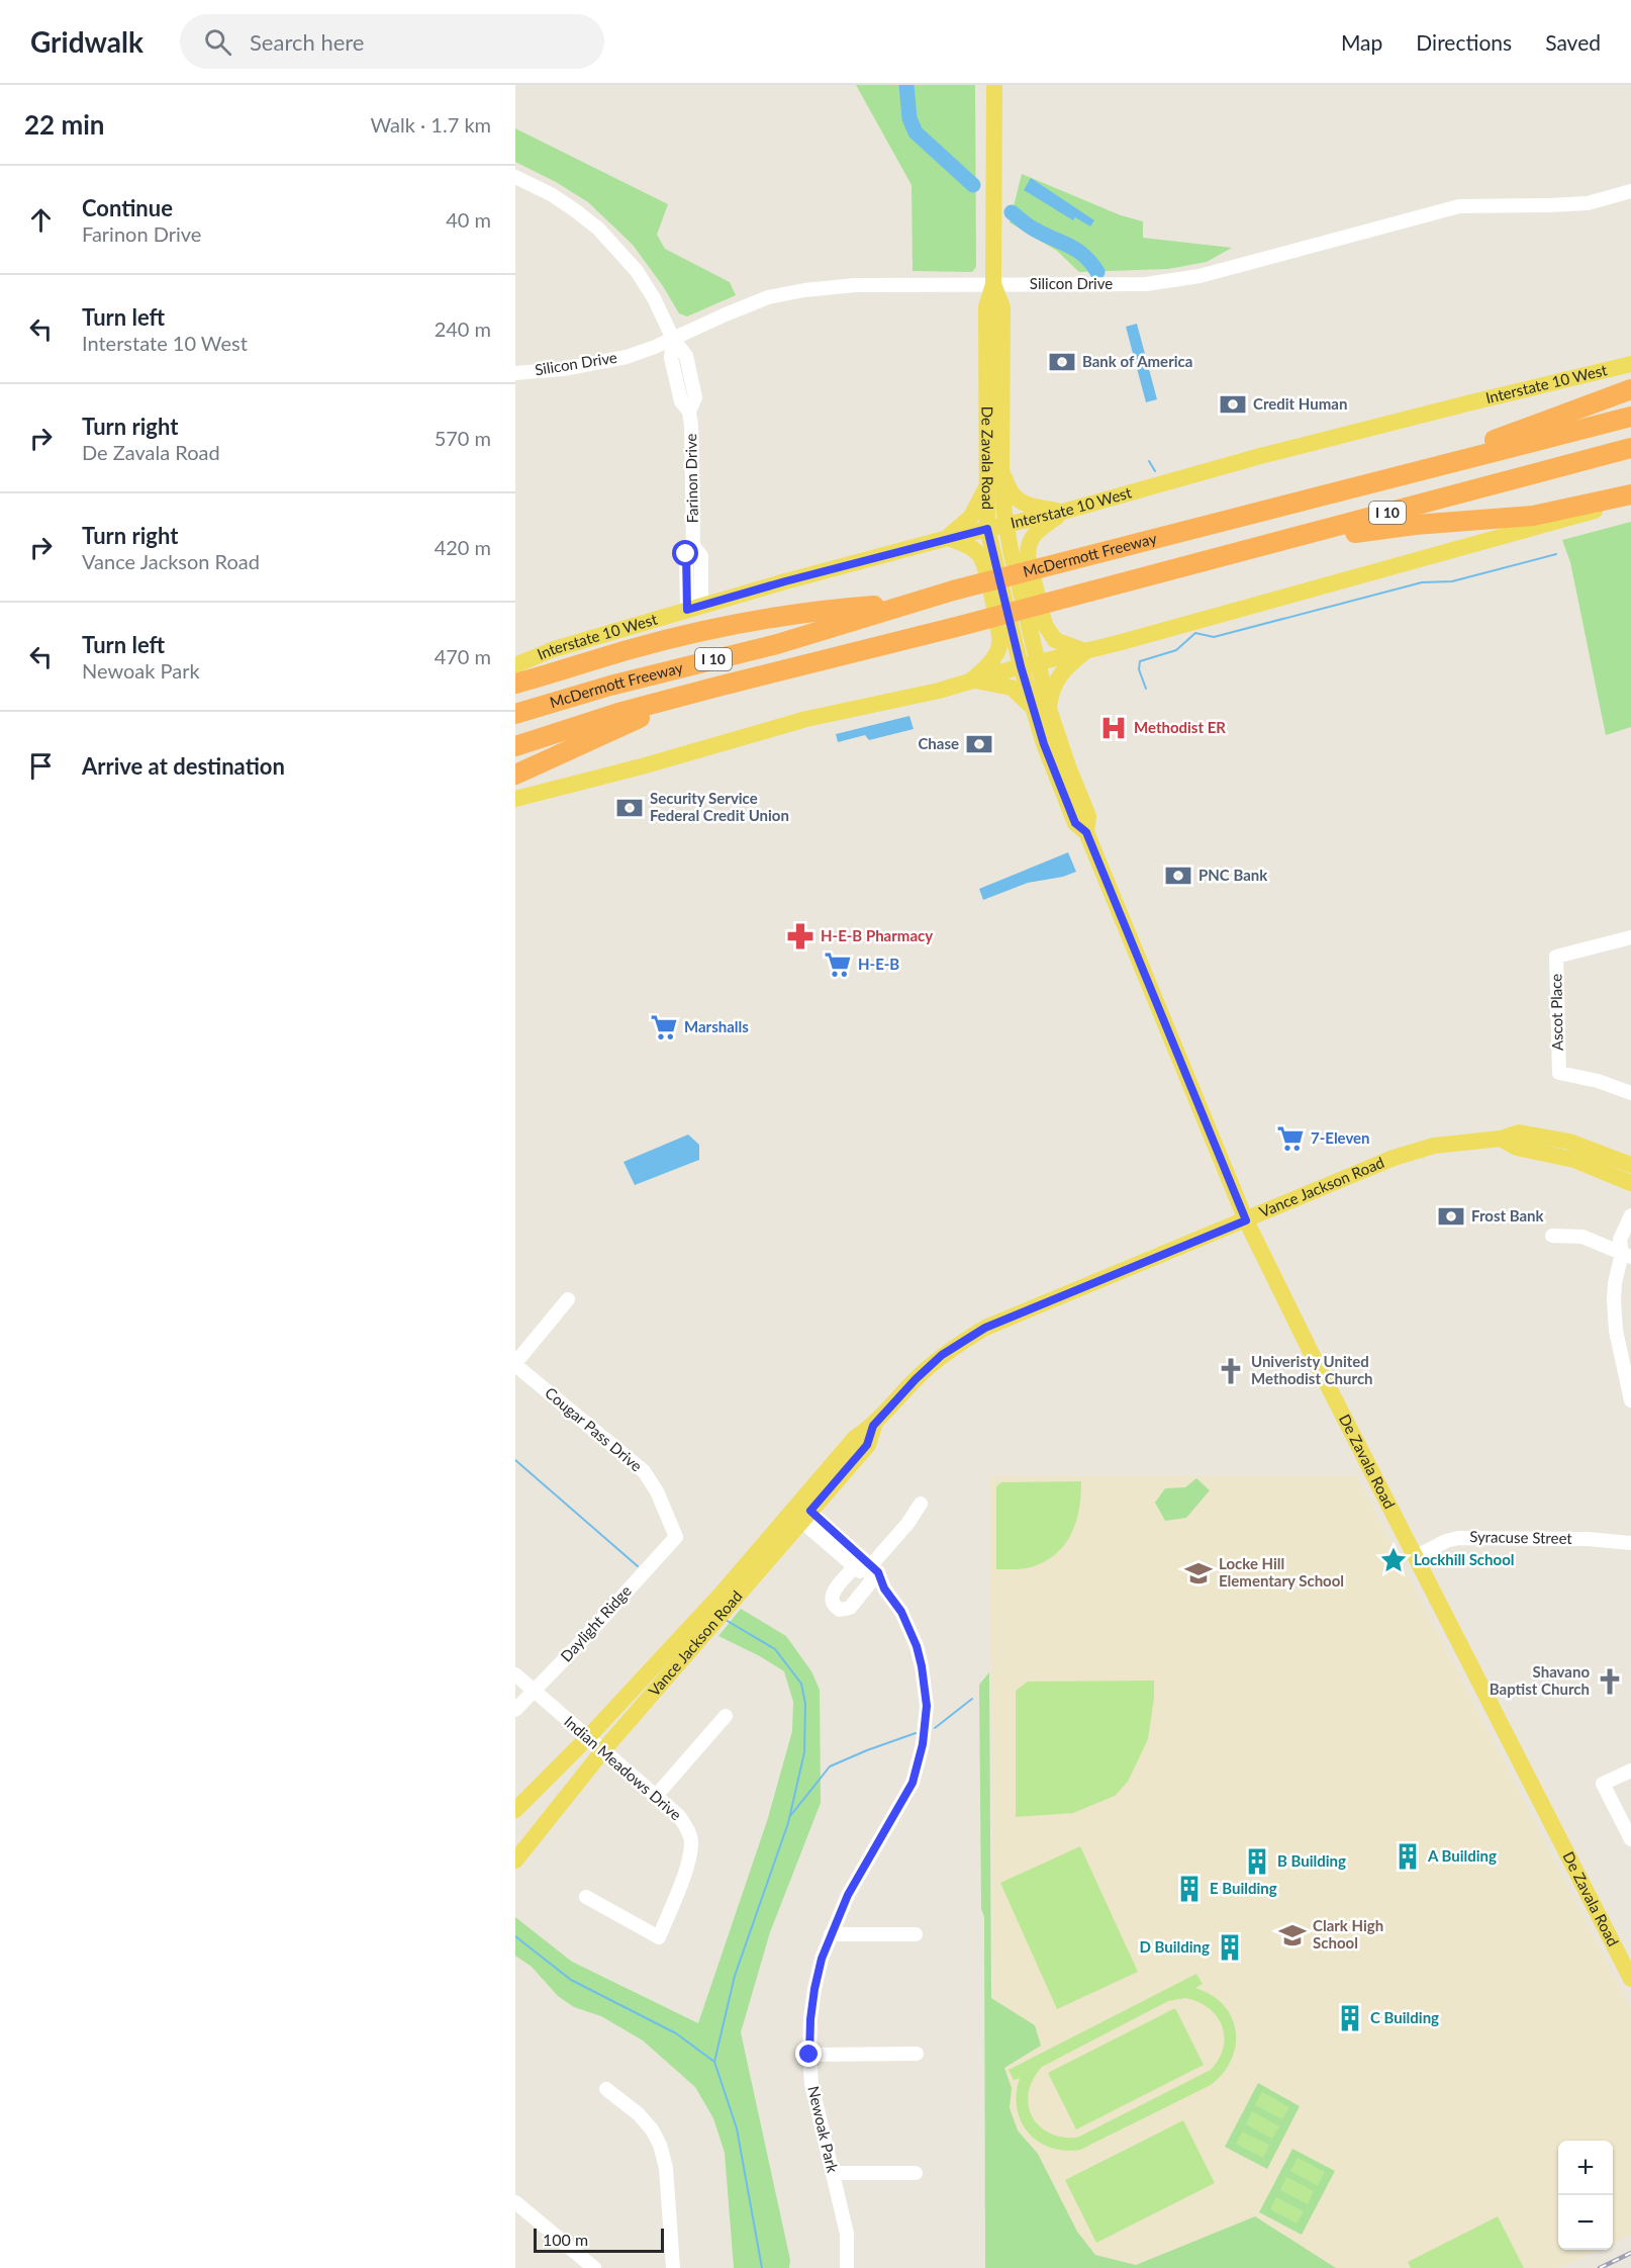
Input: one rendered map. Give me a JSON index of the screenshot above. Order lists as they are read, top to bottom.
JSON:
{
  "streets": {
    "highway": ["I 10", "McDermott Freeway"],
    "main road": ["Interstate 10 West", "De Zavala Road", "Vance Jackson Road"],
    "street": [
      "Silicon Drive",
      "Farinon Drive",
      "Ascot Place",
      "Cougar Pass Drive",
      "Syracuse Street",
      "Daylight Ridge",
      "Indian Meadows Drive",
      "Newoak Park"
    ]
  },
  "crossings": [
    ["Silicon Drive", "De Zavala Road"],
    ["Silicon Drive", "Farinon Drive"],
    ["Interstate 10 West", "De Zavala Road"],
    ["Interstate 10 West", "Farinon Drive"],
    ["De Zavala Road", "Vance Jackson Road"],
    ["De Zavala Road", "Syracuse Street"],
    ["Vance Jackson Road", "Indian Meadows Drive"],
    ["Vance Jackson Road", "Newoak Park"],
    ["Cougar Pass Drive", "Daylight Ridge"],
    ["Daylight Ridge", "Indian Meadows Drive"]
  ],
  "places": {
    "bank": [
      "Bank of America",
      "Credit Human",
      "Chase",
      "Security Service Federal Credit Union",
      "PNC Bank",
      "Frost Bank"
    ],
    "hospital": ["Methodist ER"],
    "pharmacy": ["H-E-B Pharmacy"],
    "supermarket": ["H-E-B", "Marshalls", "7-Eleven"],
    "church": ["Univeristy United Methodist Church", "Shavano Baptist Church"],
    "place": ["Lockhill School"],
    "school or university": ["Locke Hill Elementary School", "Clark High School"],
    "building": [
      "A Building",
      "B Building",
      "E Building",
      "D Building",
      "C Building"
    ]
  },
  "scale_bar": "100 m",
  "page": {
    "header": "Gridwalk",
    "search": "Search here",
    "nav": ["Map", "Directions", "Saved"],
    "heading": ["22 min", "Walk · 1.7 km"],
    "list": [
      ["Continue", "Farinon Drive", "40 m"],
      ["Turn left", "Interstate 10 West", "240 m"],
      ["Turn right", "De Zavala Road", "570 m"],
      ["Turn right", "Vance Jackson Road", "420 m"],
      ["Turn left", "Newoak Park", "470 m"],
      "Arrive at destination"
    ],
    "map_buttons": ["+", "−"],
    "scale": "100 m"
  }
}
